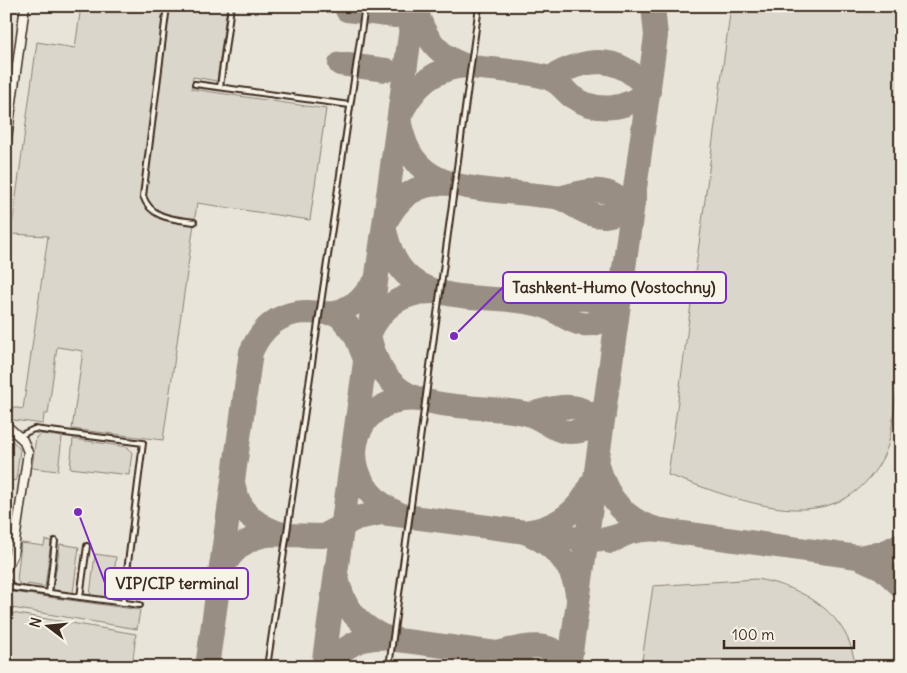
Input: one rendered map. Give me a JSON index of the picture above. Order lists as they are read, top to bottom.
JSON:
{
  "places": ["Tashkent-Humo (Vostochny)", "VIP/CIP terminal"],
  "scale_bar": "100 m",
  "north": "left"
}
